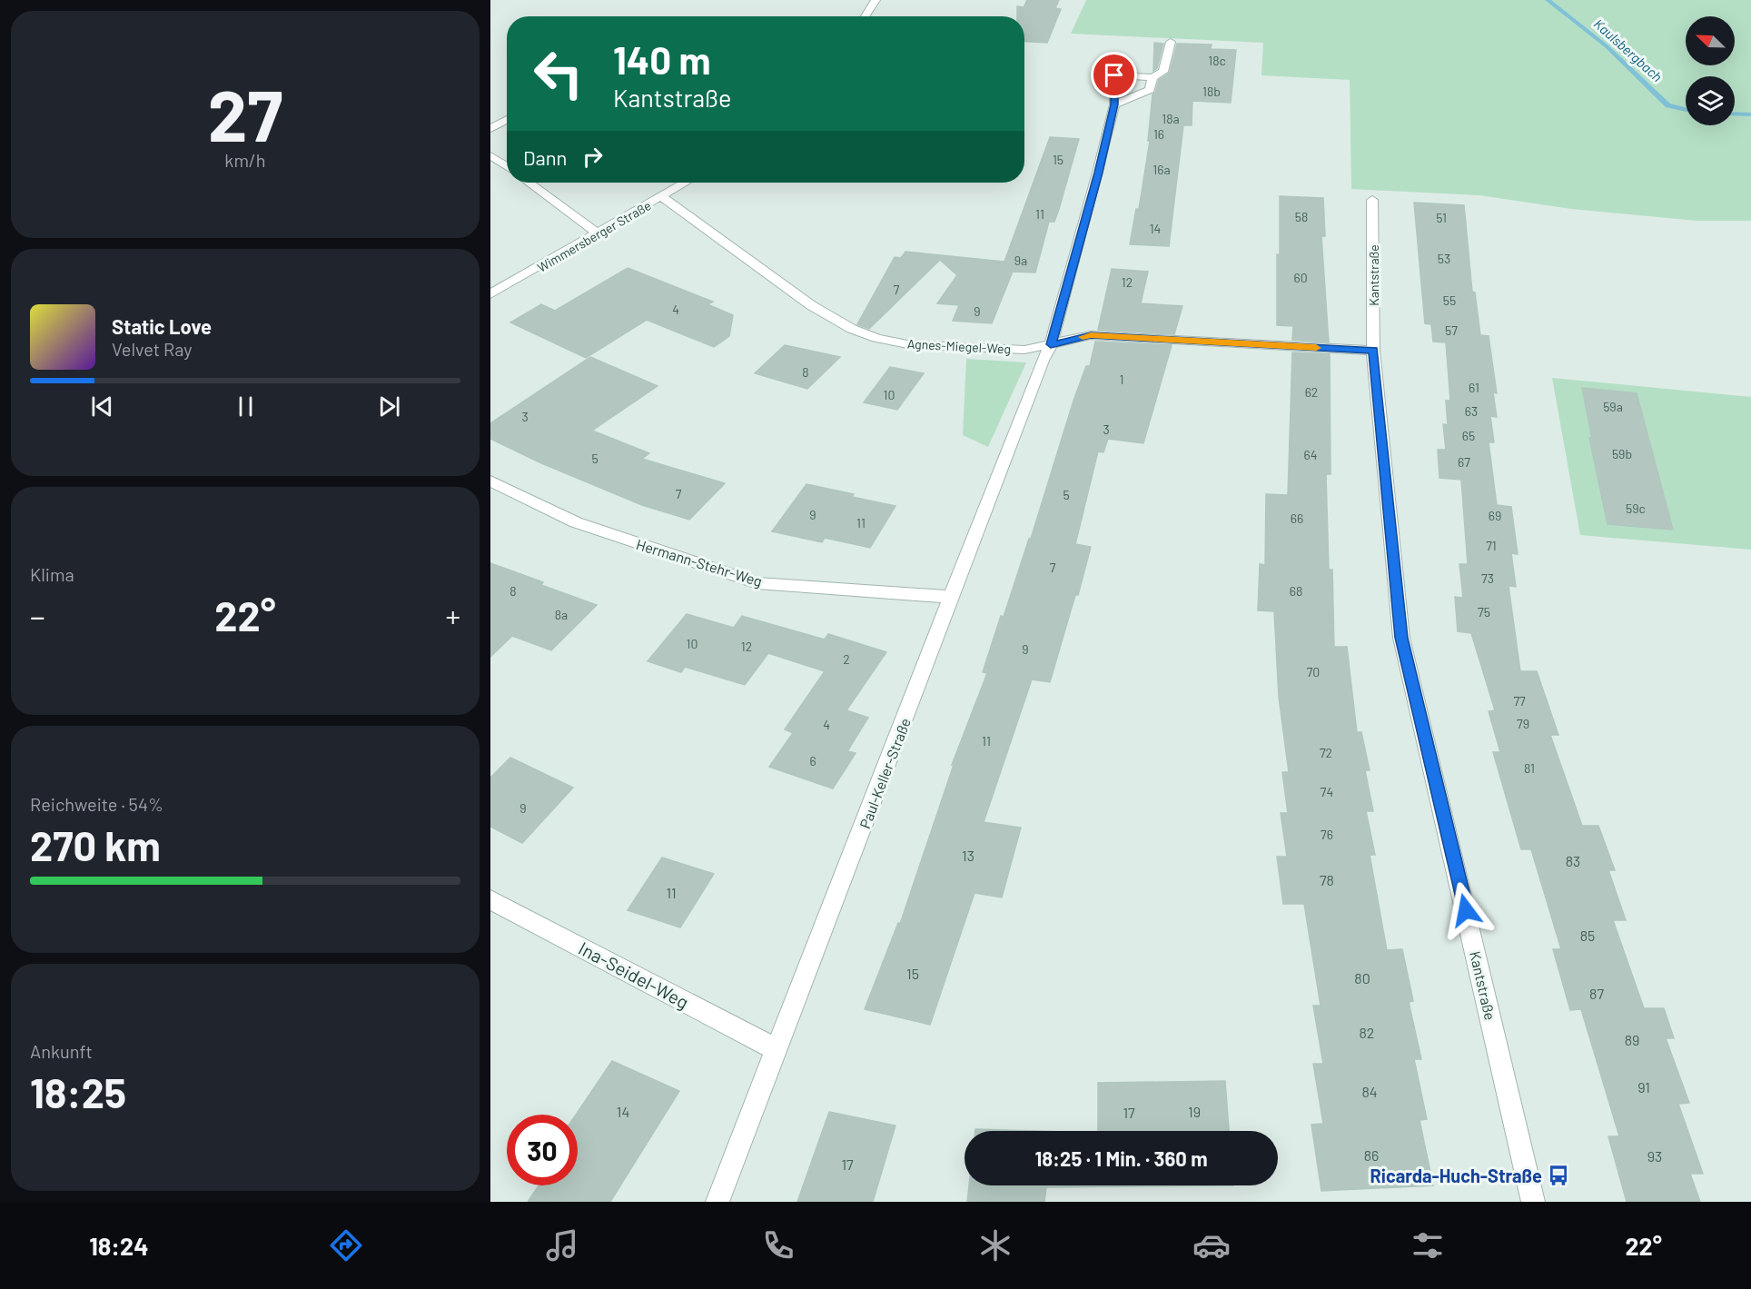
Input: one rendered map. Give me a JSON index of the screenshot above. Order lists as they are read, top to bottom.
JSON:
{
  "streets": {
    "street": [
      "Wimmersberger Straße",
      "Kantstraße",
      "Agnes-Miegel-Weg",
      "Hermann-Stehr-Weg",
      "Paul-Keller-Straße",
      "Ina-Seidel-Weg"
    ]
  },
  "crossings": [
    ["Wimmersberger Straße", "Agnes-Miegel-Weg"],
    ["Agnes-Miegel-Weg", "Paul-Keller-Straße"],
    ["Hermann-Stehr-Weg", "Paul-Keller-Straße"],
    ["Paul-Keller-Straße", "Ina-Seidel-Weg"]
  ],
  "water": ["Kaulsbergbach"],
  "places": {
    "bus stop": ["Ricarda-Huch-Straße"]
  },
  "house_numbers": [
    "18c",
    "18b",
    "18a",
    "16",
    "15",
    "16a",
    "11",
    "58",
    "51",
    "14",
    "53",
    "9a",
    "60",
    "12",
    "7",
    "55",
    "4",
    "9",
    "57",
    "8",
    "1",
    "61",
    "62",
    "10",
    "59a",
    "63",
    "3",
    "3",
    "65",
    "59b",
    "64",
    "5",
    "67",
    "7",
    "5",
    "59c",
    "9",
    "69",
    "66",
    "11",
    "71",
    "7",
    "73",
    "8",
    "68",
    "75",
    "8a",
    "10",
    "12",
    "9",
    "2",
    "70",
    "77",
    "79",
    "4",
    "11",
    "72",
    "6",
    "81",
    "74",
    "9",
    "76",
    "13",
    "83",
    "78",
    "11",
    "85",
    "15",
    "80",
    "87",
    "82",
    "89",
    "91",
    "84",
    "14",
    "19",
    "17",
    "86",
    "93",
    "17"
  ],
  "north": "top left",
  "page": {
    "tile": [
      ["27", "km/h"],
      "Klima",
      ["Reichweite · 54%", "270 km"],
      ["Ankunft", "18:25"]
    ],
    "turn": ["140 m", "Kantstraße"],
    "then": "Dann",
    "song": ["Static Love", "Velvet Ray"],
    "heat": ["−", "22°", "+"],
    "limit": "30",
    "trip": "18:25 · 1 Min. · 360 m",
    "tabs": ["18:24", "22°"]
  }
}
